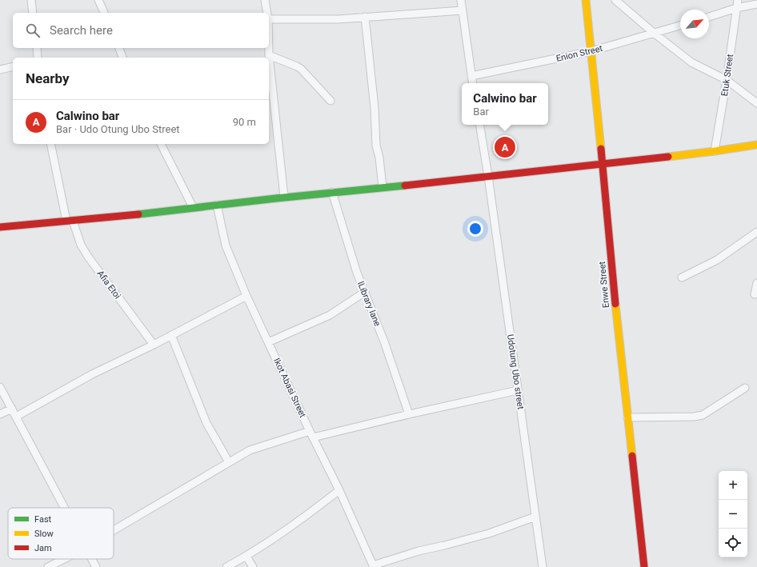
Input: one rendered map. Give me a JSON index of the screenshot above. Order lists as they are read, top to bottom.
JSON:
{
  "streets": {
    "street": [
      "Enion Street",
      "Etuk Street",
      "Afia Etoi",
      "Enwe Street",
      "lLibrary lane",
      "Udotung Ubo street",
      "Ikot Abasi Street"
    ]
  },
  "crossings": [
    ["Enion Street", "Enwe Street"]
  ],
  "legend": ["Fast", "Slow", "Jam"],
  "north": "top right",
  "page": {
    "search": "Search here",
    "heading": "Nearby",
    "popup": ["Calwino bar", "Bar"],
    "list": [
      {
        "mark": "A",
        "name": "Calwino bar",
        "note": "Bar · Udo Otung Ubo Street",
        "value": "90 m"
      }
    ],
    "pins": "A",
    "map_buttons": ["+", "−"]
  }
}
